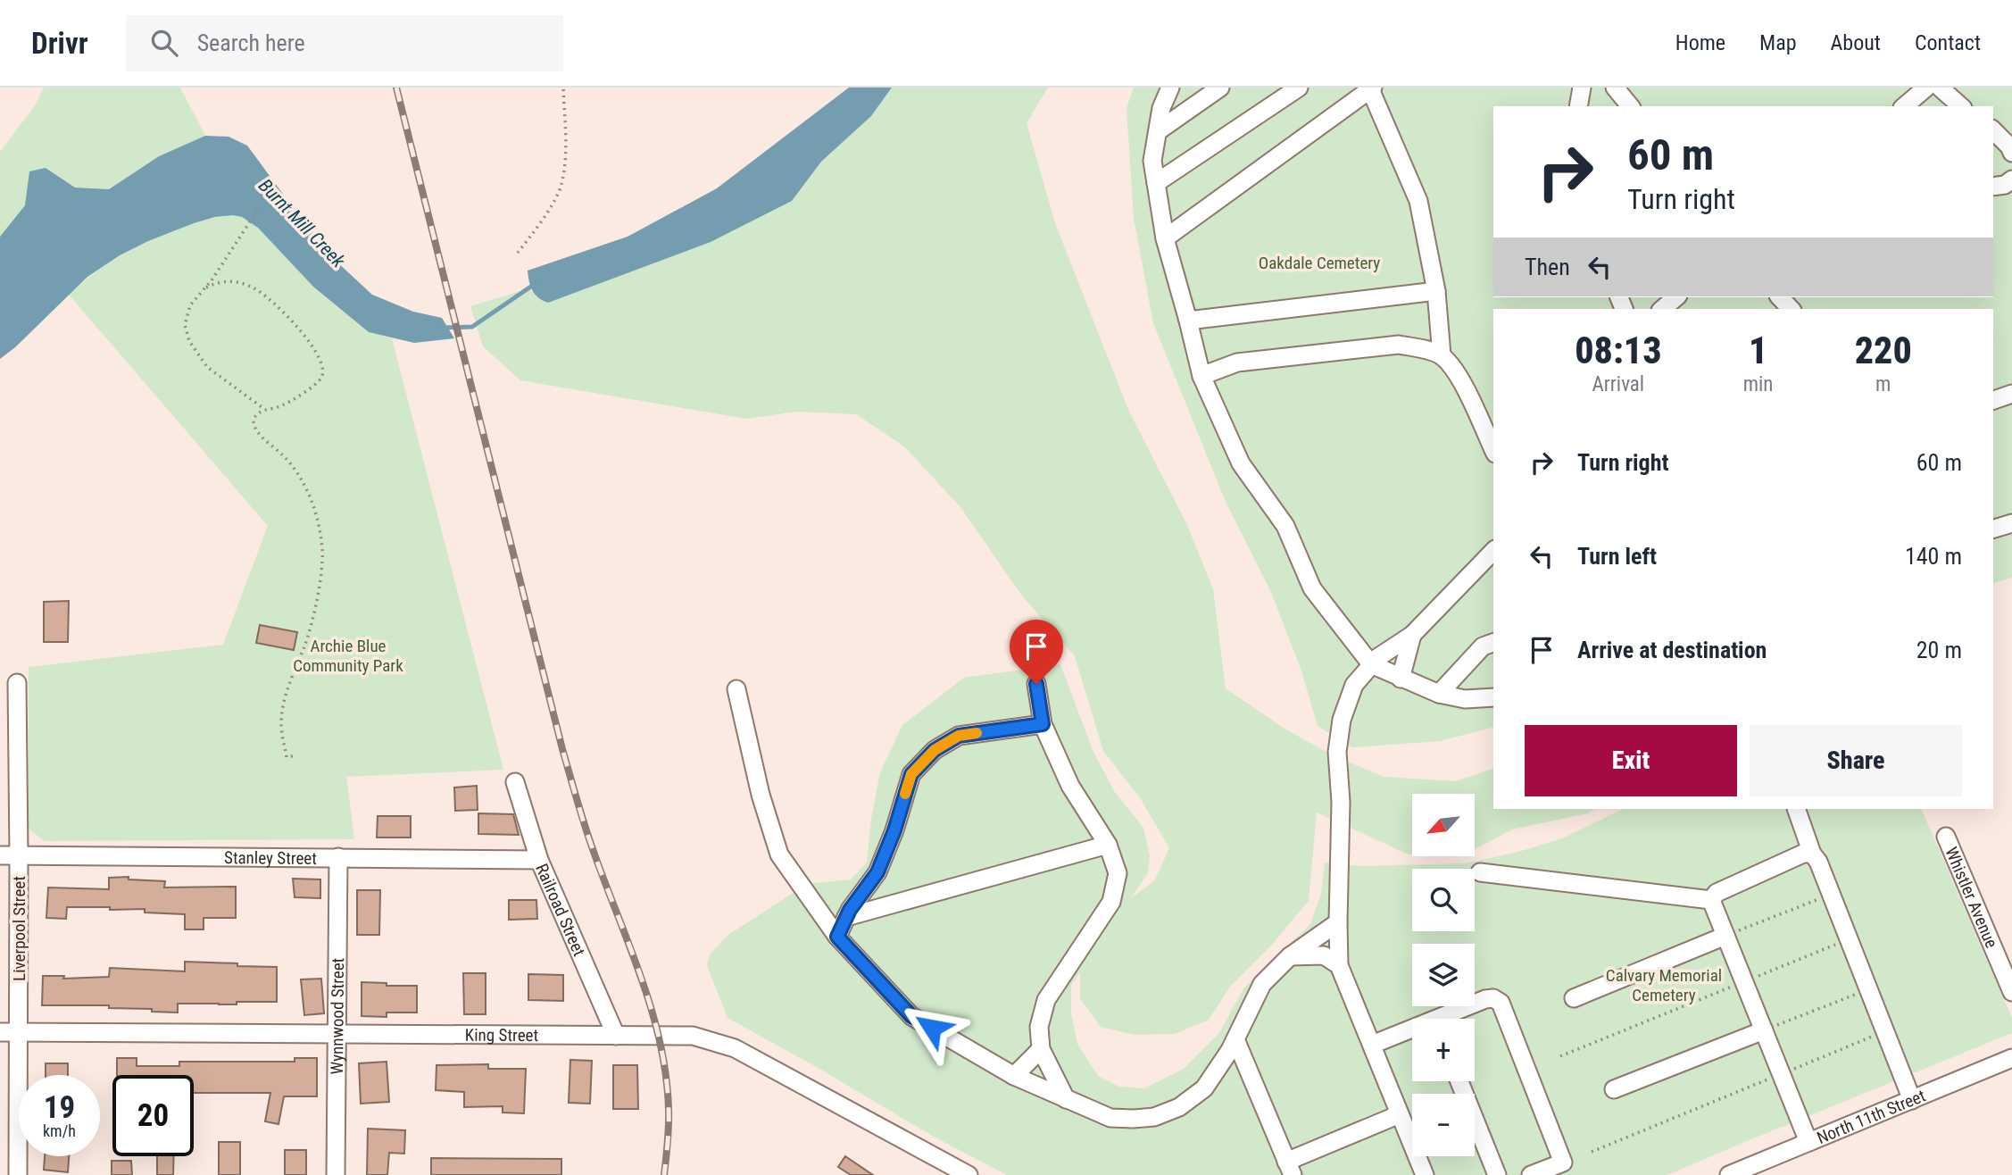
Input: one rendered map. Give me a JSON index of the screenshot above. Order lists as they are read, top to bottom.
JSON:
{
  "streets": {
    "street": [
      "Stanley Street",
      "Whistler Avenue",
      "Railroad Street",
      "Liverpool Street",
      "Wynnwood Street",
      "King Street",
      "North 11th Street"
    ]
  },
  "crossings": [
    ["Stanley Street", "Railroad Street"],
    ["Stanley Street", "Liverpool Street"],
    ["Stanley Street", "Wynnwood Street"],
    ["Railroad Street", "King Street"],
    ["Liverpool Street", "King Street"],
    ["Wynnwood Street", "King Street"]
  ],
  "water": ["Burnt Mill Creek"],
  "parks": ["Oakdale Cemetery", "Archie Blue Community Park", "Calvary Memorial Cemetery"],
  "north": "bottom left",
  "page": {
    "header": "Drivr",
    "search": "Search here",
    "nav": [
      "Home",
      "Map",
      "About",
      "Contact"
    ],
    "turn": ["60 m", "Turn right"],
    "then": "Then",
    "eta": [
      "08:13",
      "Arrival",
      "1",
      "min",
      "220",
      "m"
    ],
    "list": [
      {
        "name": "Turn right",
        "value": "60 m"
      },
      {
        "name": "Turn left",
        "value": "140 m"
      },
      {
        "name": "Arrive at destination",
        "value": "20 m"
      }
    ],
    "buttons": ["Exit", "Share"],
    "map_buttons": ["+", "−"],
    "speed": "19 km/h",
    "limit": "20"
  }
}
